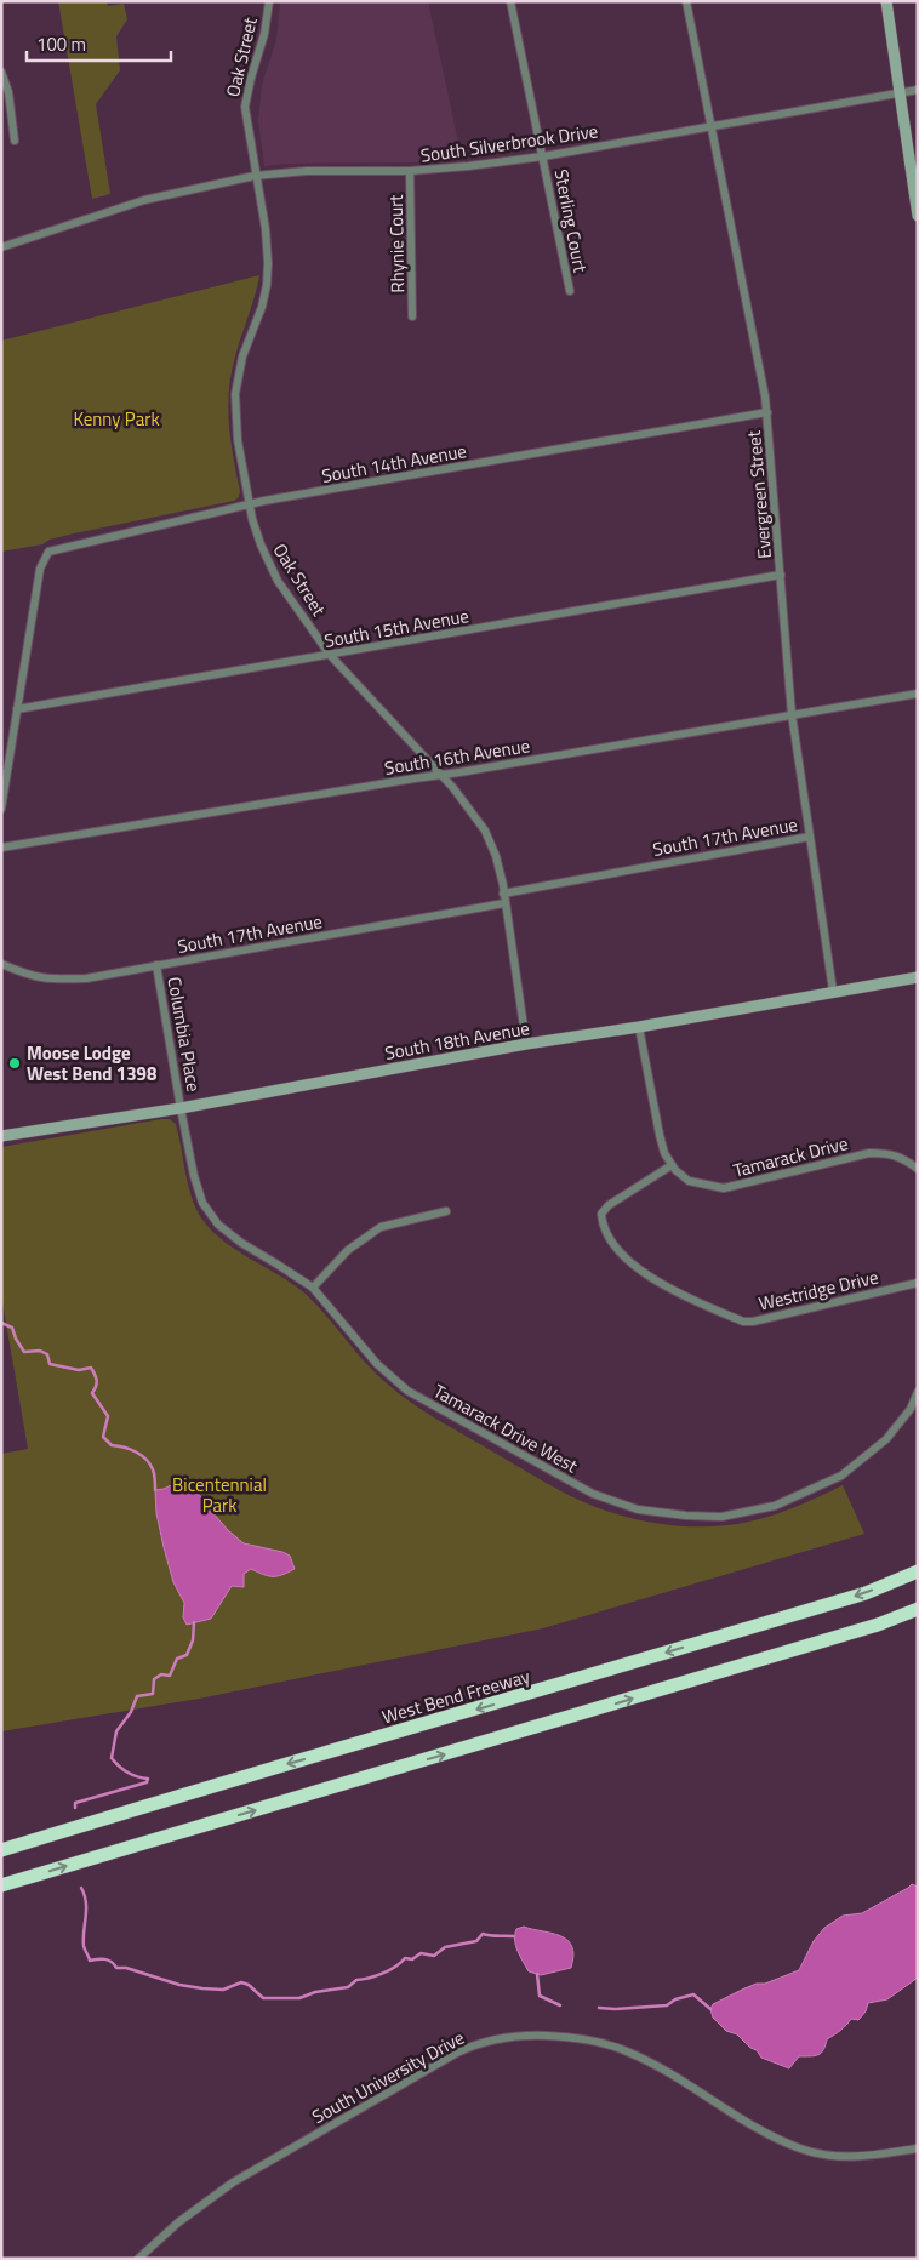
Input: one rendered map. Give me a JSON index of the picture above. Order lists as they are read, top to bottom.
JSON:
{
  "streets": {
    "highway": ["West Bend Freeway"],
    "street": [
      "Oak Street",
      "South Silverbrook Drive",
      "Sterling Court",
      "Rhynie Court",
      "South 14th Avenue",
      "Evergreen Street",
      "South 15th Avenue",
      "South 16th Avenue",
      "South 17th Avenue",
      "Columbia Place",
      "South 18th Avenue",
      "Tamarack Drive",
      "Westridge Drive",
      "Tamarack Drive West",
      "South University Drive"
    ]
  },
  "crossings": [
    ["Oak Street", "South Silverbrook Drive"],
    ["Oak Street", "South 14th Avenue"],
    ["Oak Street", "South 15th Avenue"],
    ["Oak Street", "South 16th Avenue"],
    ["Oak Street", "South 17th Avenue"],
    ["Oak Street", "South 18th Avenue"],
    ["South Silverbrook Drive", "Sterling Court"],
    ["South Silverbrook Drive", "Rhynie Court"],
    ["South Silverbrook Drive", "Evergreen Street"],
    ["South 14th Avenue", "Evergreen Street"],
    ["South 14th Avenue", "South 15th Avenue"],
    ["Evergreen Street", "South 15th Avenue"],
    ["Evergreen Street", "South 16th Avenue"],
    ["Evergreen Street", "South 17th Avenue"],
    ["Evergreen Street", "South 18th Avenue"],
    ["South 17th Avenue", "Columbia Place"],
    ["Columbia Place", "South 18th Avenue"],
    ["Columbia Place", "Tamarack Drive West"],
    ["South 18th Avenue", "Tamarack Drive"],
    ["South 18th Avenue", "Tamarack Drive West"],
    ["Tamarack Drive", "Westridge Drive"]
  ],
  "parks": ["Kenny Park", "Bicentennial Park"],
  "places": ["Moose Lodge West Bend 1398"],
  "scale_bar": "100 m"
}
